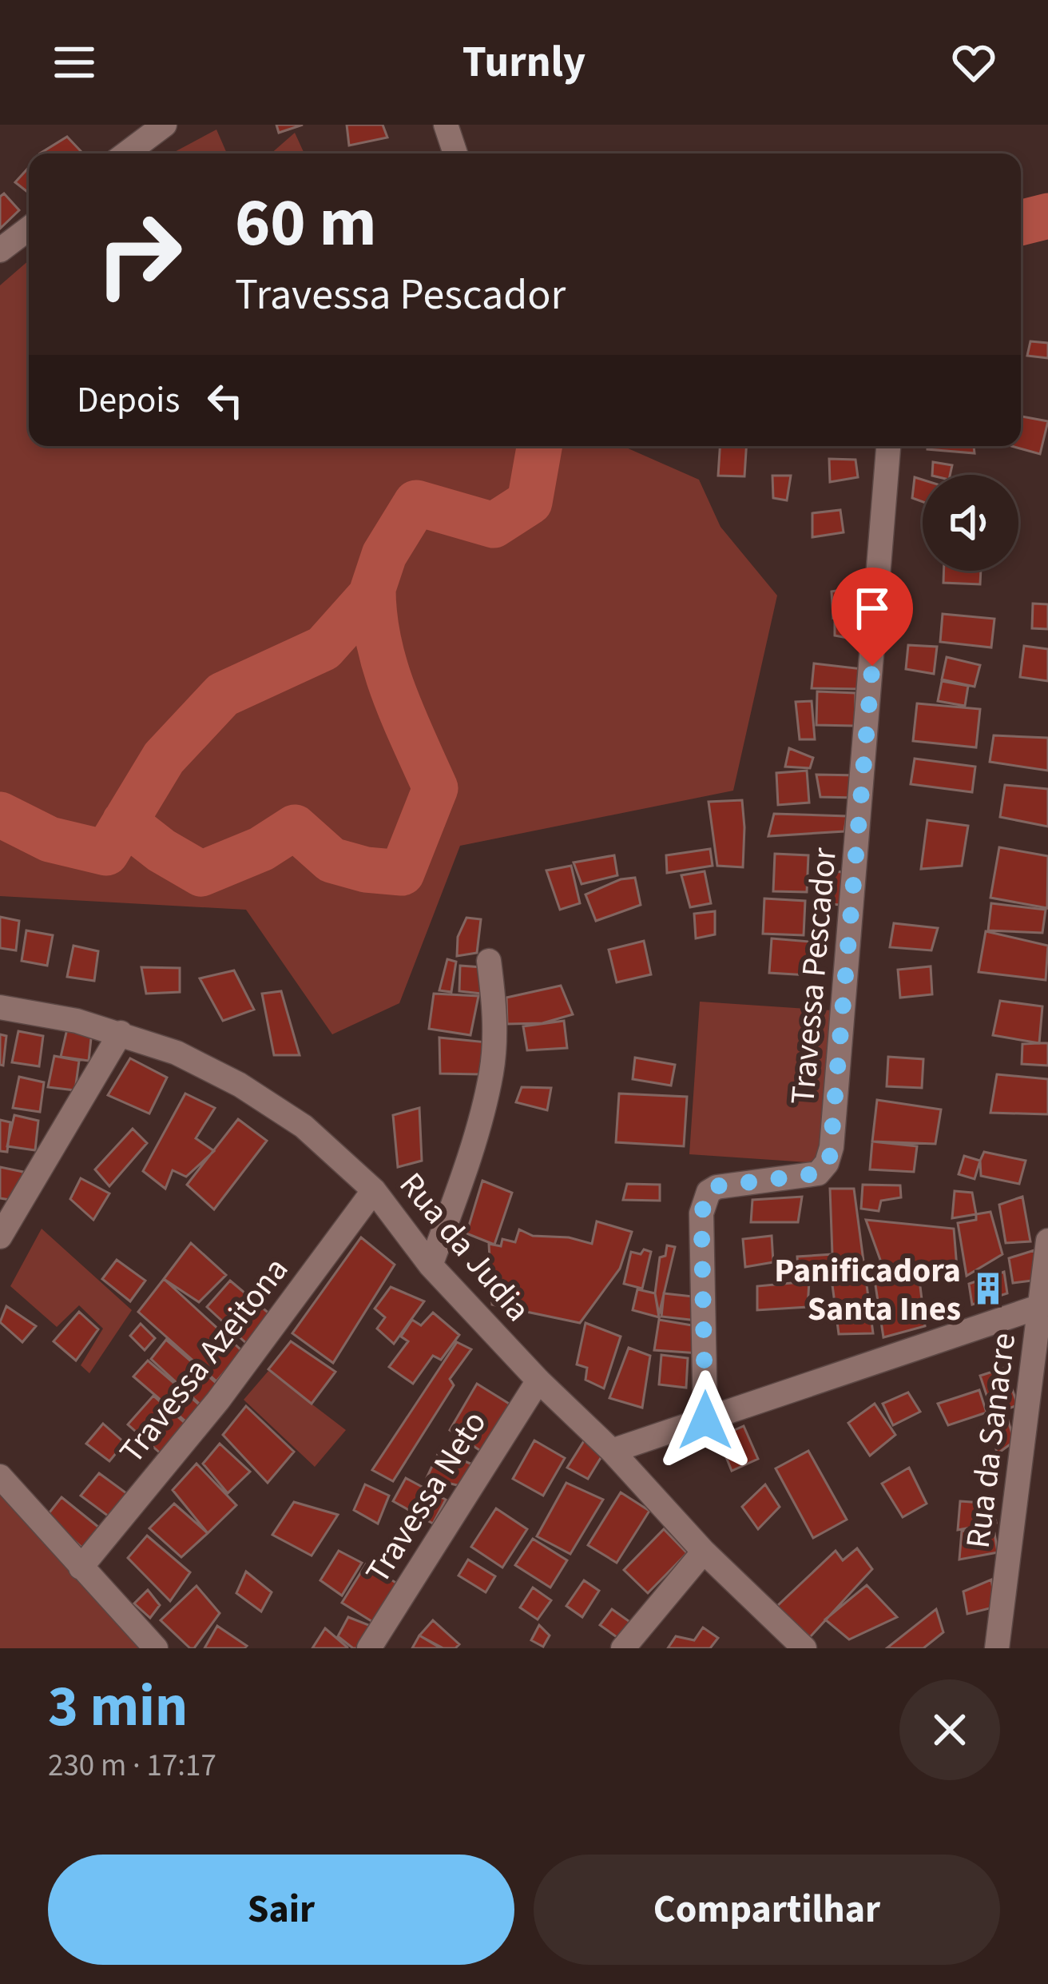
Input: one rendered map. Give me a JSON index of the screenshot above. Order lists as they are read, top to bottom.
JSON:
{
  "streets": {
    "street": [
      "Travessa Pescador",
      "Rua da Judia",
      "Travessa Azeitona",
      "Rua da Sanacre",
      "Travessa Neto"
    ]
  },
  "crossings": [
    ["Rua da Judia", "Travessa Azeitona"],
    ["Rua da Judia", "Travessa Neto"]
  ],
  "places": {
    "building": ["Panificadora Santa Ines"]
  },
  "page": {
    "header": "Turnly",
    "turn": ["60 m", "Travessa Pescador"],
    "then": "Depois",
    "heading": ["3 min", "230 m · 17:17"],
    "buttons": ["Sair", "Compartilhar"]
  }
}
